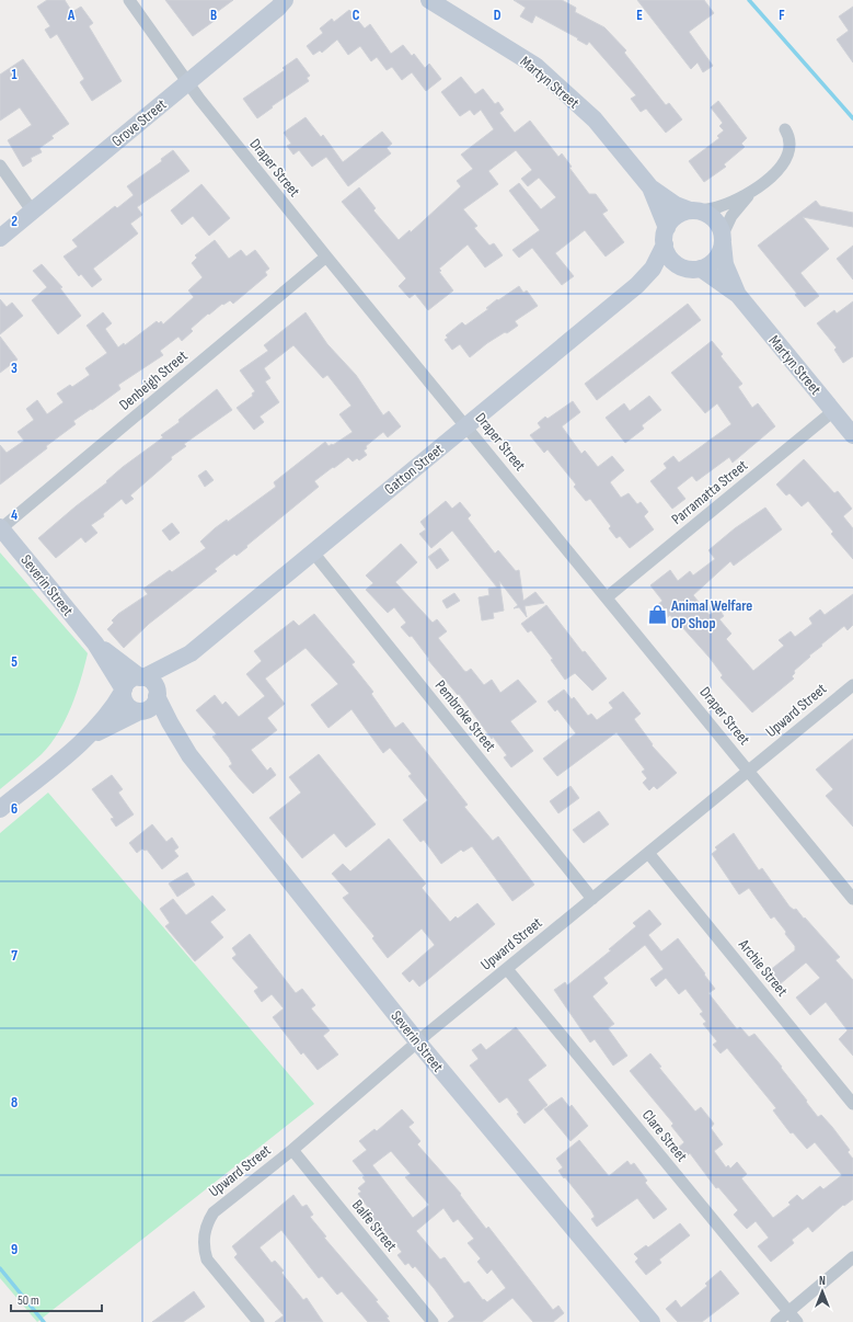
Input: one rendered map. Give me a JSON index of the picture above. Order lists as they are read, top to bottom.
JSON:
{
  "streets": {
    "street": [
      "Martyn Street",
      "Grove Street",
      "Draper Street",
      "Denbeigh Street",
      "Gatton Street",
      "Parramatta Street",
      "Severin Street",
      "Upward Street",
      "Pembroke Street",
      "Archie Street",
      "Clare Street",
      "Balfe Street"
    ]
  },
  "crossings": [
    ["Martyn Street", "Gatton Street"],
    ["Martyn Street", "Parramatta Street"],
    ["Grove Street", "Draper Street"],
    ["Draper Street", "Denbeigh Street"],
    ["Draper Street", "Gatton Street"],
    ["Draper Street", "Parramatta Street"],
    ["Draper Street", "Upward Street"],
    ["Denbeigh Street", "Severin Street"],
    ["Gatton Street", "Severin Street"],
    ["Gatton Street", "Pembroke Street"],
    ["Severin Street", "Upward Street"],
    ["Upward Street", "Pembroke Street"],
    ["Upward Street", "Archie Street"],
    ["Upward Street", "Clare Street"],
    ["Upward Street", "Balfe Street"]
  ],
  "places": {
    "shop": ["Animal Welfare OP Shop"]
  },
  "scale_bar": "50 m",
  "north": "top",
  "grid": {
    "columns": [
      "A",
      "B",
      "C",
      "D",
      "E",
      "F"
    ],
    "rows": [
      "1",
      "2",
      "3",
      "4",
      "5",
      "6",
      "7",
      "8",
      "9"
    ]
  }
}
